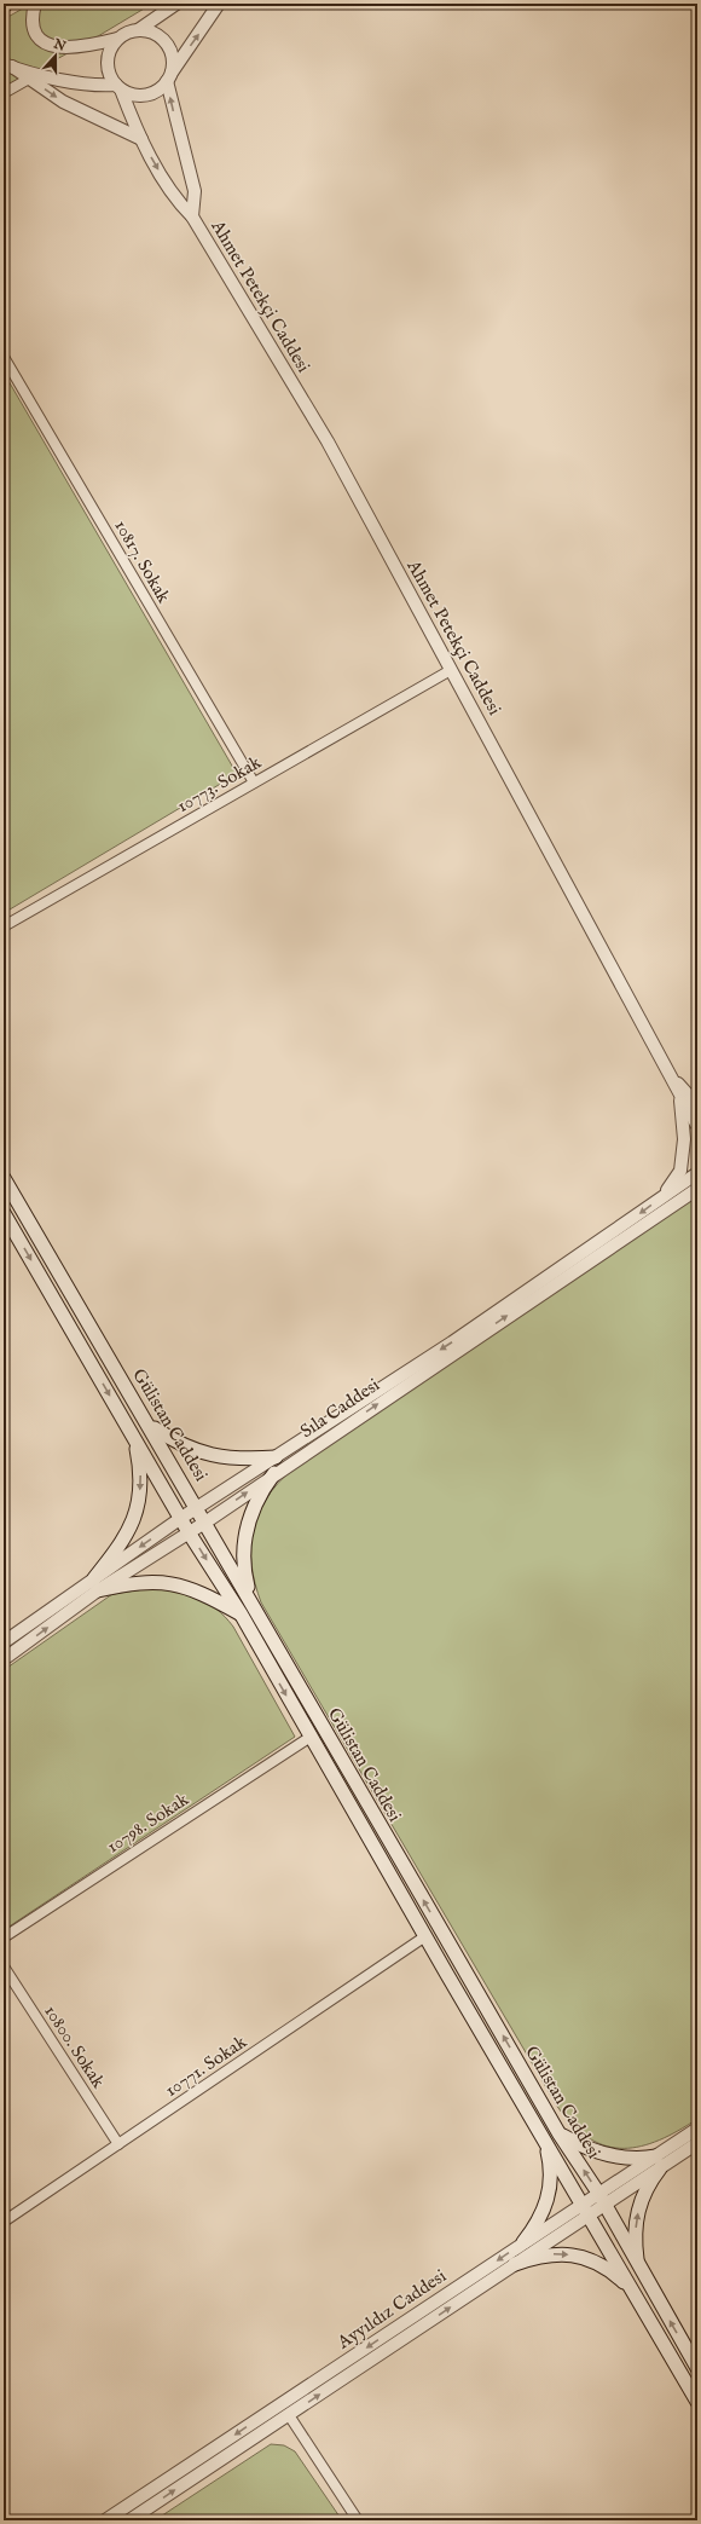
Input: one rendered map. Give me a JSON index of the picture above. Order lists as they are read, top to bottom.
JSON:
{
  "streets": {
    "main road": ["Gülistan Caddesi"],
    "street": [
      "Ahmet Petekçi Caddesi",
      "10817. Sokak",
      "10773. Sokak",
      "Sıla Caddesi",
      "10798. Sokak",
      "10800. Sokak",
      "10771. Sokak",
      "Ayyıldız Caddesi"
    ]
  },
  "crossings": [
    ["Ahmet Petekçi Caddesi", "10773. Sokak"],
    ["10817. Sokak", "10773. Sokak"],
    ["Sıla Caddesi", "Gülistan Caddesi"],
    ["Gülistan Caddesi", "10798. Sokak"],
    ["Gülistan Caddesi", "10771. Sokak"],
    ["Gülistan Caddesi", "Ayyıldız Caddesi"],
    ["10800. Sokak", "10771. Sokak"]
  ],
  "north": "top"
}
